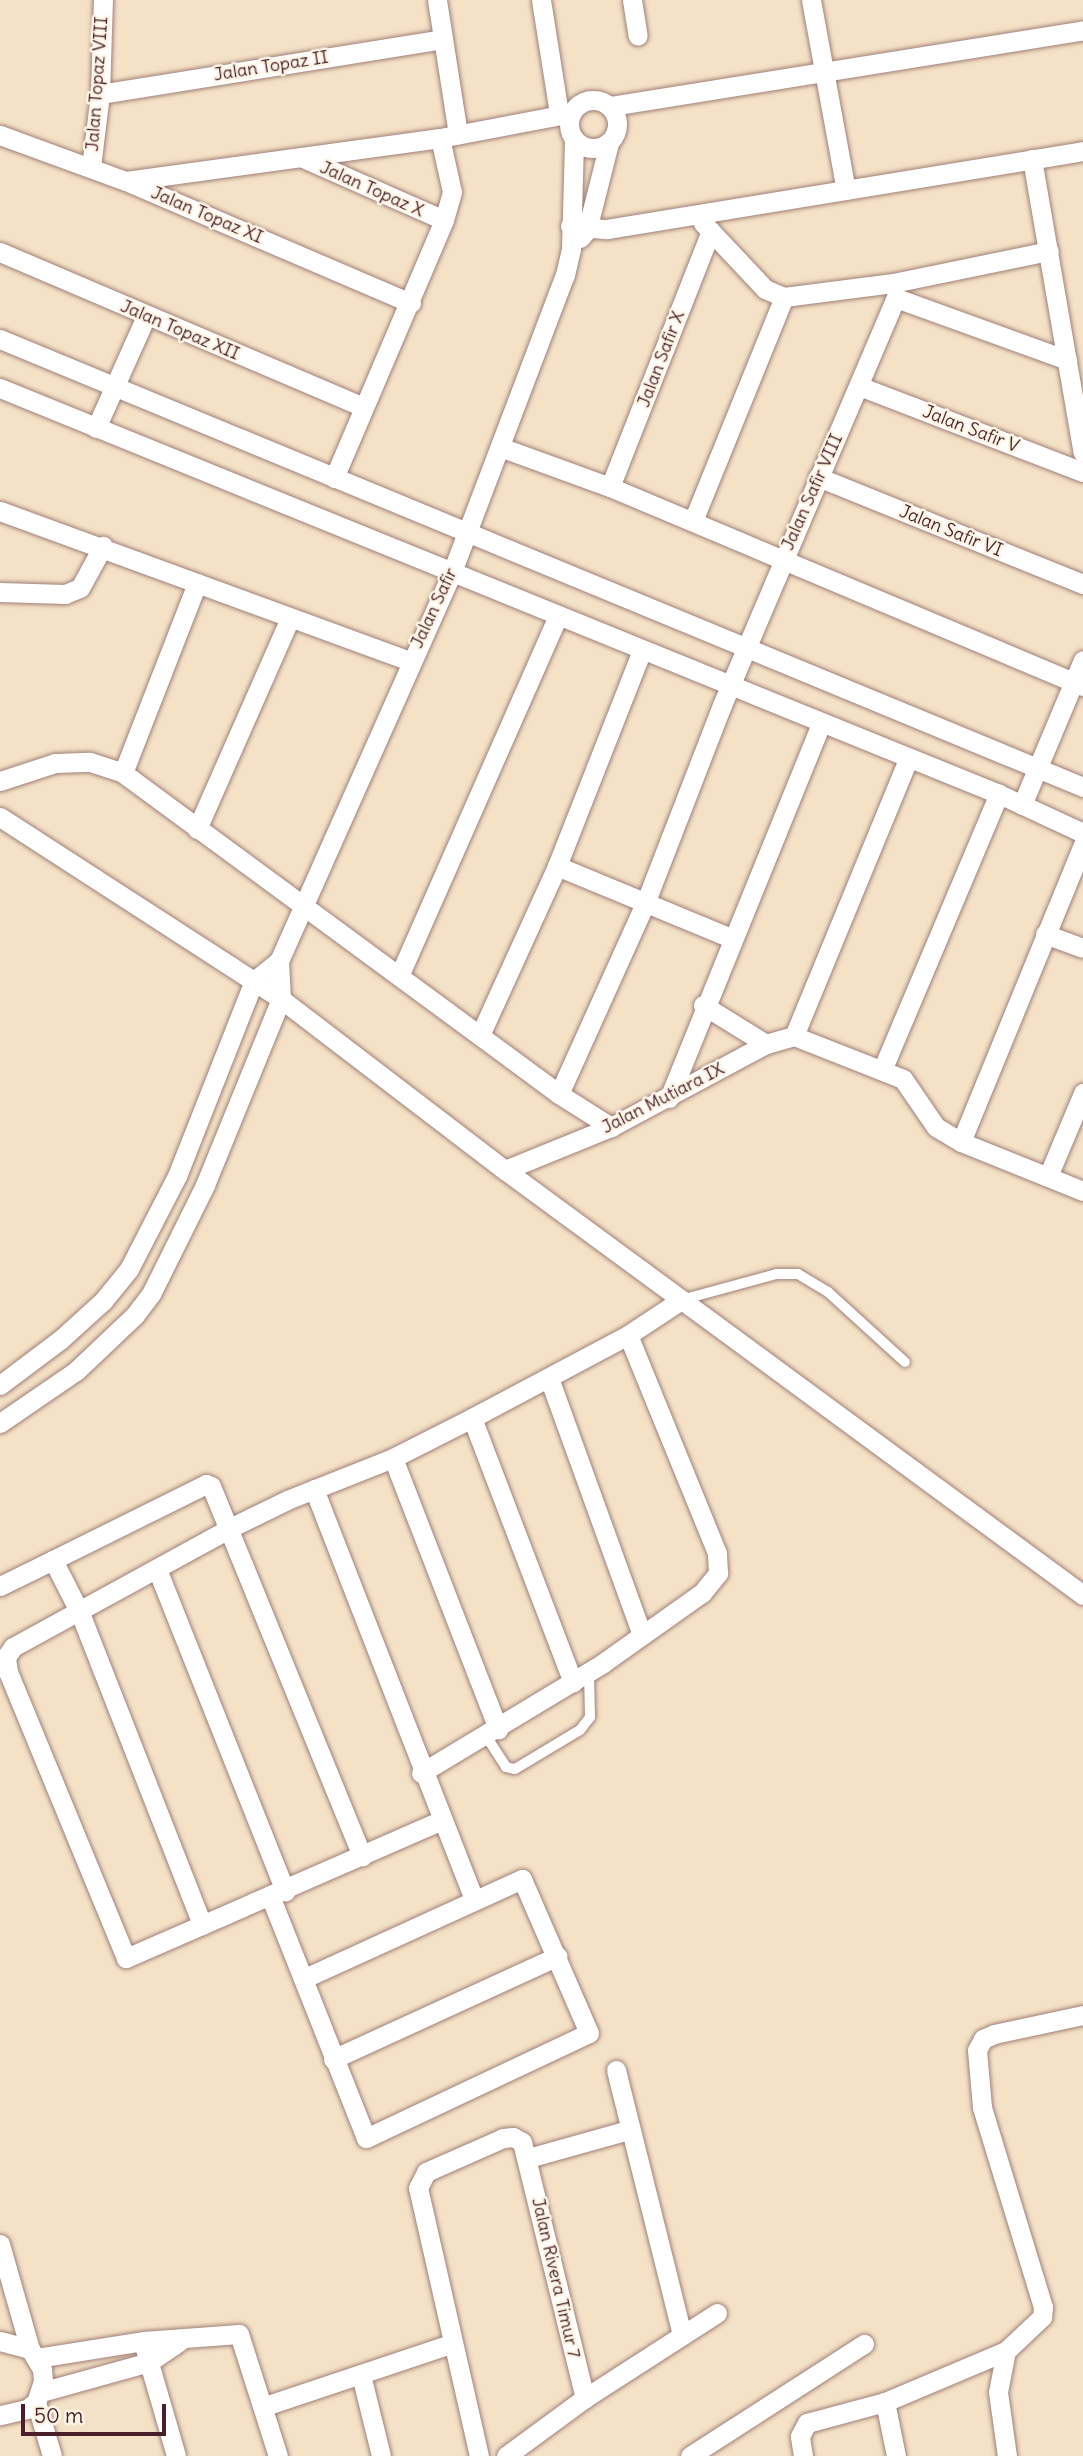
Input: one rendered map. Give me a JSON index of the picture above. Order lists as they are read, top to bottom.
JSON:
{
  "streets": {
    "street": [
      "Jalan Topaz II",
      "Jalan Topaz VIII",
      "Jalan Topaz X",
      "Jalan Topaz XI",
      "Jalan Topaz XII",
      "Jalan Safir X",
      "Jalan Safir V",
      "Jalan Safir VIII",
      "Jalan Safir VI",
      "Jalan Safir",
      "Jalan Mutiara IX",
      "Jalan Rivera Timur 7"
    ]
  },
  "crossings": [
    ["Jalan Topaz II", "Jalan Topaz VIII"],
    ["Jalan Topaz VIII", "Jalan Topaz XI"],
    ["Jalan Safir V", "Jalan Safir VIII"],
    ["Jalan Safir VIII", "Jalan Safir VI"]
  ],
  "scale_bar": "50 m"
}
